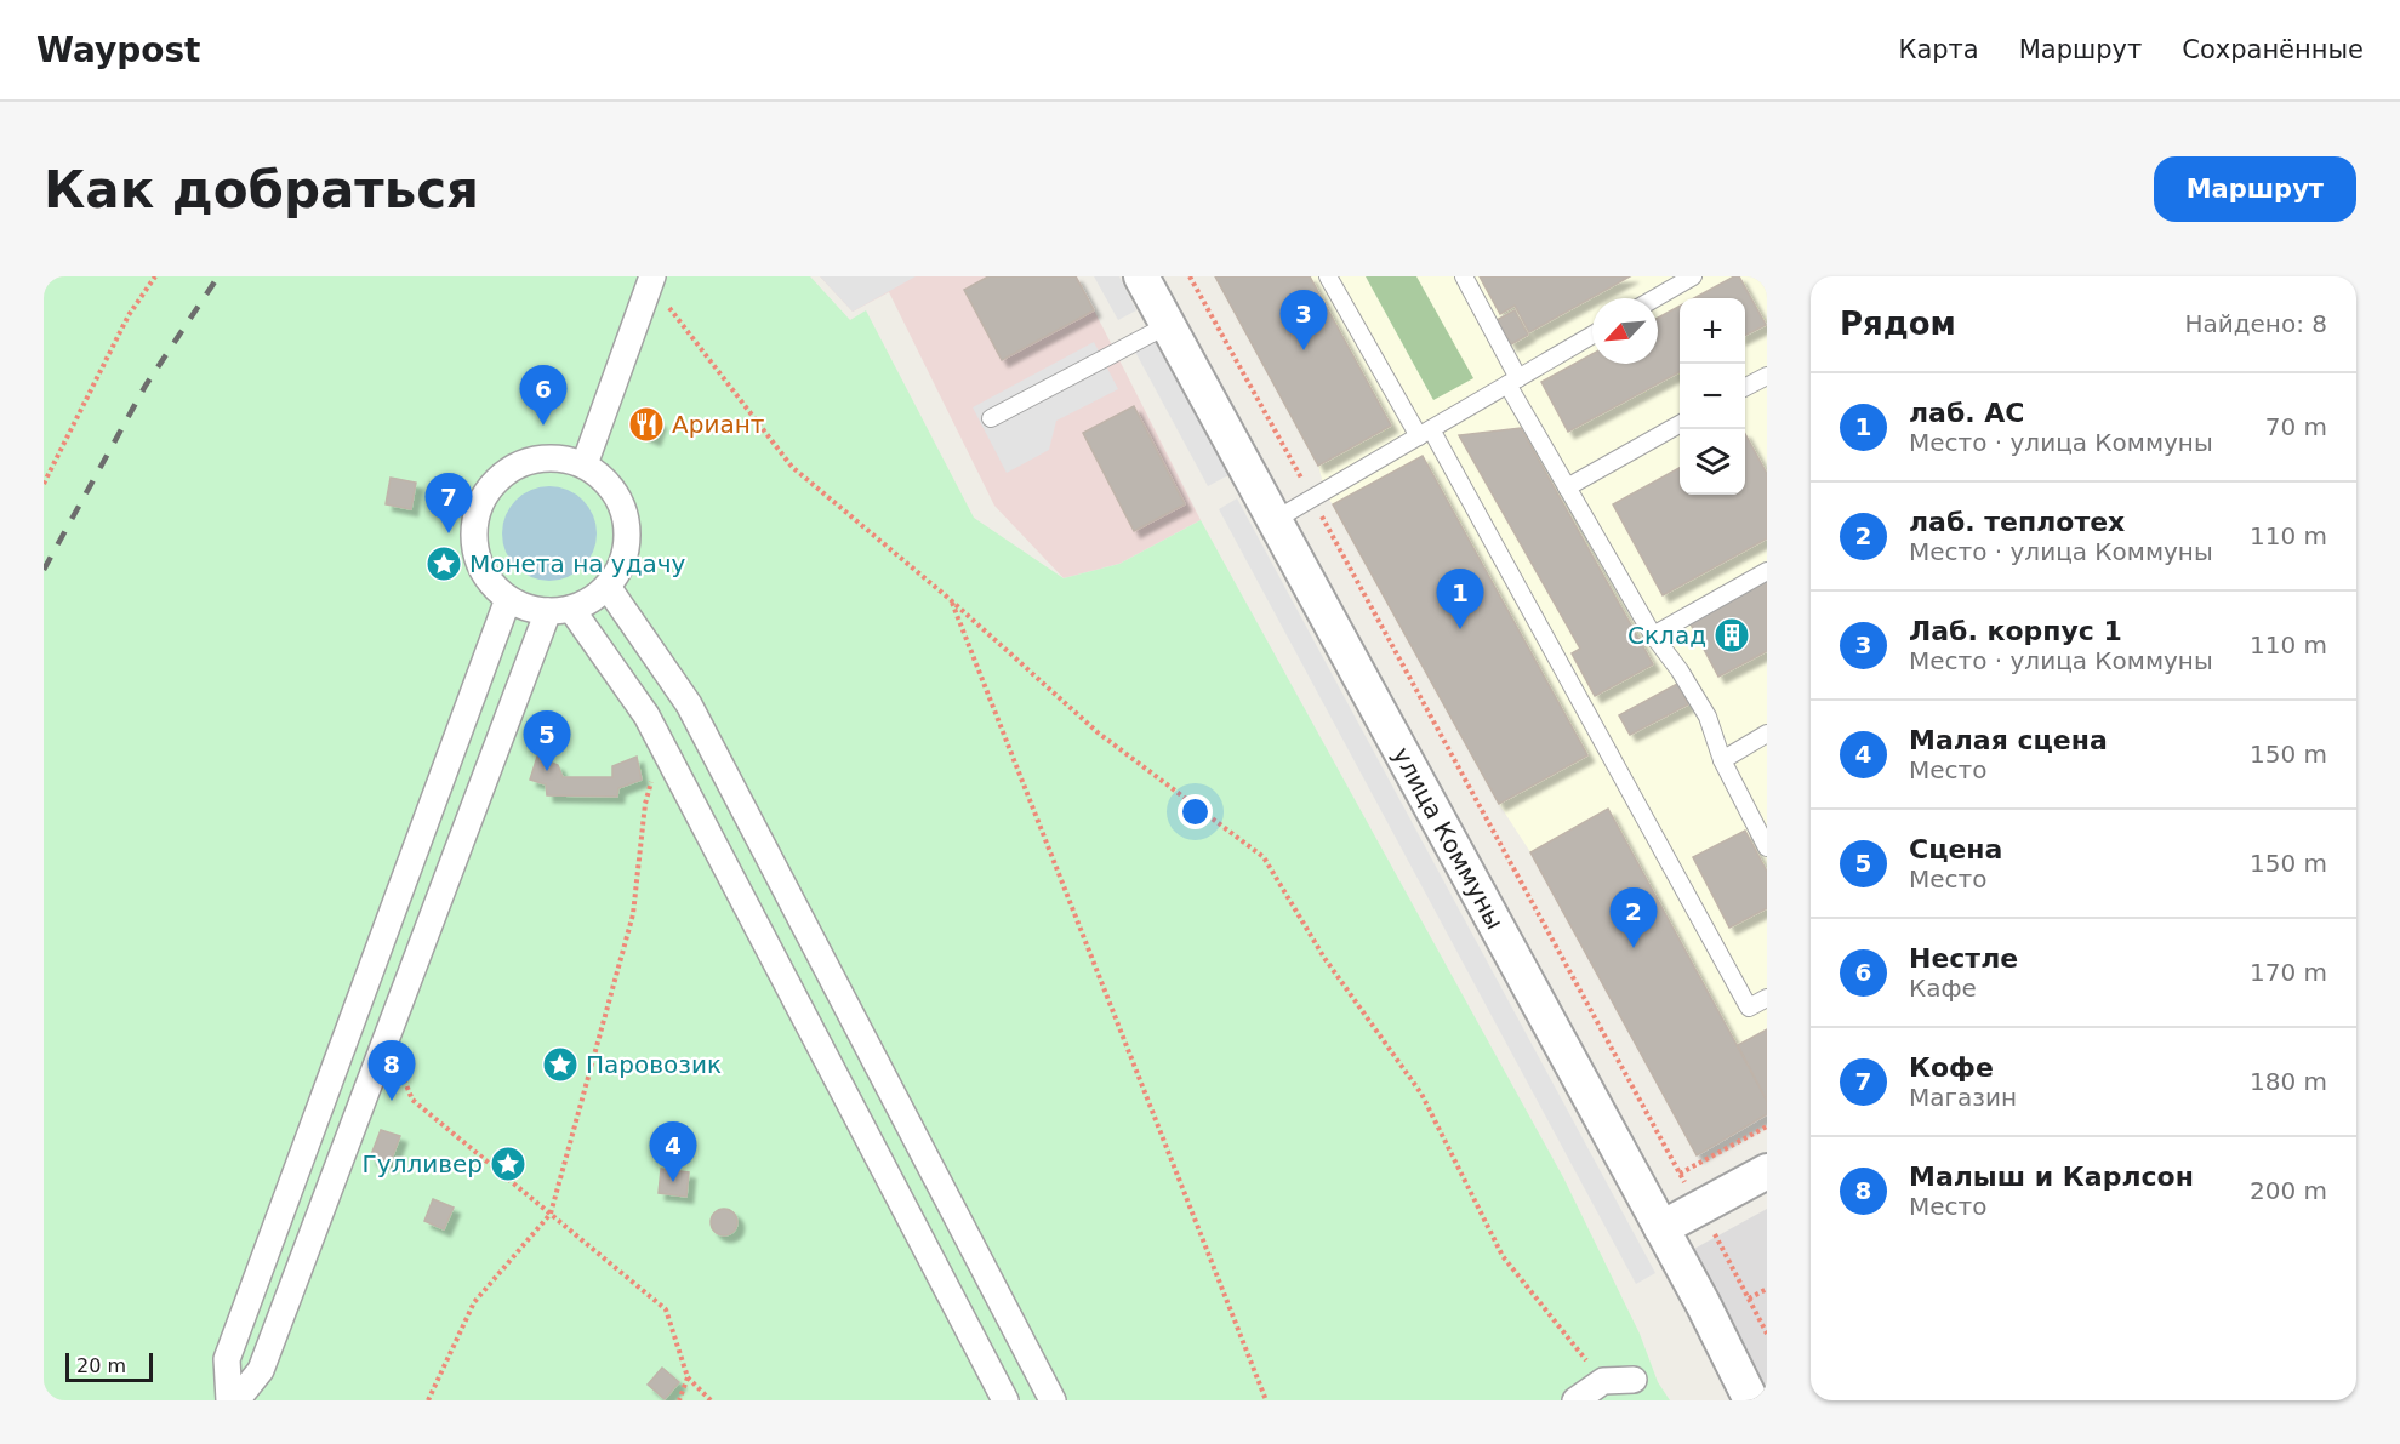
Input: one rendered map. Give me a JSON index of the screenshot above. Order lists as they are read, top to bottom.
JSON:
{
  "streets": {
    "street": ["улица Коммуны"]
  },
  "places": {
    "restaurant": ["Ариант"],
    "place": ["Монета на удачу", "Паровозик", "Гулливер"],
    "building": ["Склад"]
  },
  "scale_bar": "20 m",
  "north": "bottom left",
  "page": {
    "header": "Waypost",
    "nav": ["Карта", "Маршрут", "Сохранённые"],
    "buttons": "Маршрут",
    "title": "Как добраться",
    "heading": ["Рядом", "Найдено: 8"],
    "pins": [
      "3",
      "6",
      "7",
      "1",
      "5",
      "2",
      "8",
      "4"
    ],
    "map_buttons": ["+", "−"],
    "list": [
      {
        "mark": "1",
        "name": "лаб. АС",
        "note": "Место · улица Коммуны",
        "value": "70 m"
      },
      {
        "mark": "2",
        "name": "лаб. теплотех",
        "note": "Место · улица Коммуны",
        "value": "110 m"
      },
      {
        "mark": "3",
        "name": "Лаб. корпус 1",
        "note": "Место · улица Коммуны",
        "value": "110 m"
      },
      {
        "mark": "4",
        "name": "Малая сцена",
        "note": "Место",
        "value": "150 m"
      },
      {
        "mark": "5",
        "name": "Сцена",
        "note": "Место",
        "value": "150 m"
      },
      {
        "mark": "6",
        "name": "Нестле",
        "note": "Кафе",
        "value": "170 m"
      },
      {
        "mark": "7",
        "name": "Кофе",
        "note": "Магазин",
        "value": "180 m"
      },
      {
        "mark": "8",
        "name": "Малыш и Карлсон",
        "note": "Место",
        "value": "200 m"
      }
    ],
    "scale": "20 m"
  }
}
